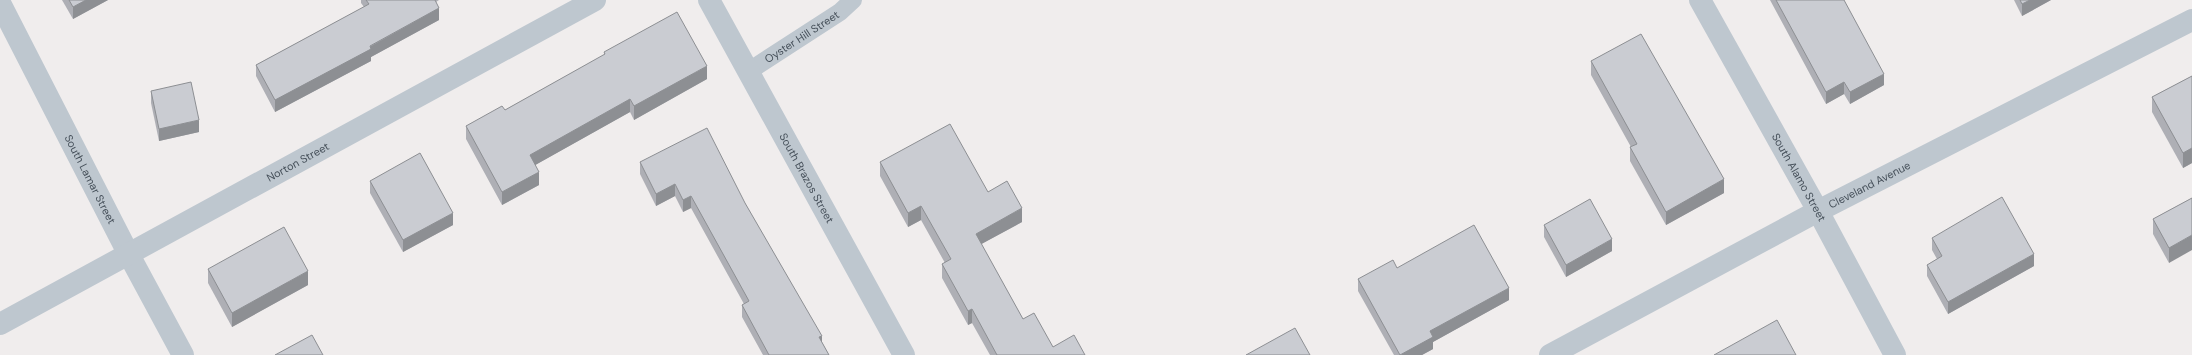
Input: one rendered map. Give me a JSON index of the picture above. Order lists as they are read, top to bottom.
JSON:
{
  "streets": {
    "street": [
      "Norton Street",
      "South Brazos Street",
      "South Alamo Street",
      "South Lamar Street",
      "Cleveland Avenue"
    ],
    "lane": ["Oyster Hill Street"]
  },
  "crossings": [
    ["Oyster Hill Street", "South Brazos Street"],
    ["Norton Street", "South Lamar Street"],
    ["South Alamo Street", "Cleveland Avenue"]
  ]
}
